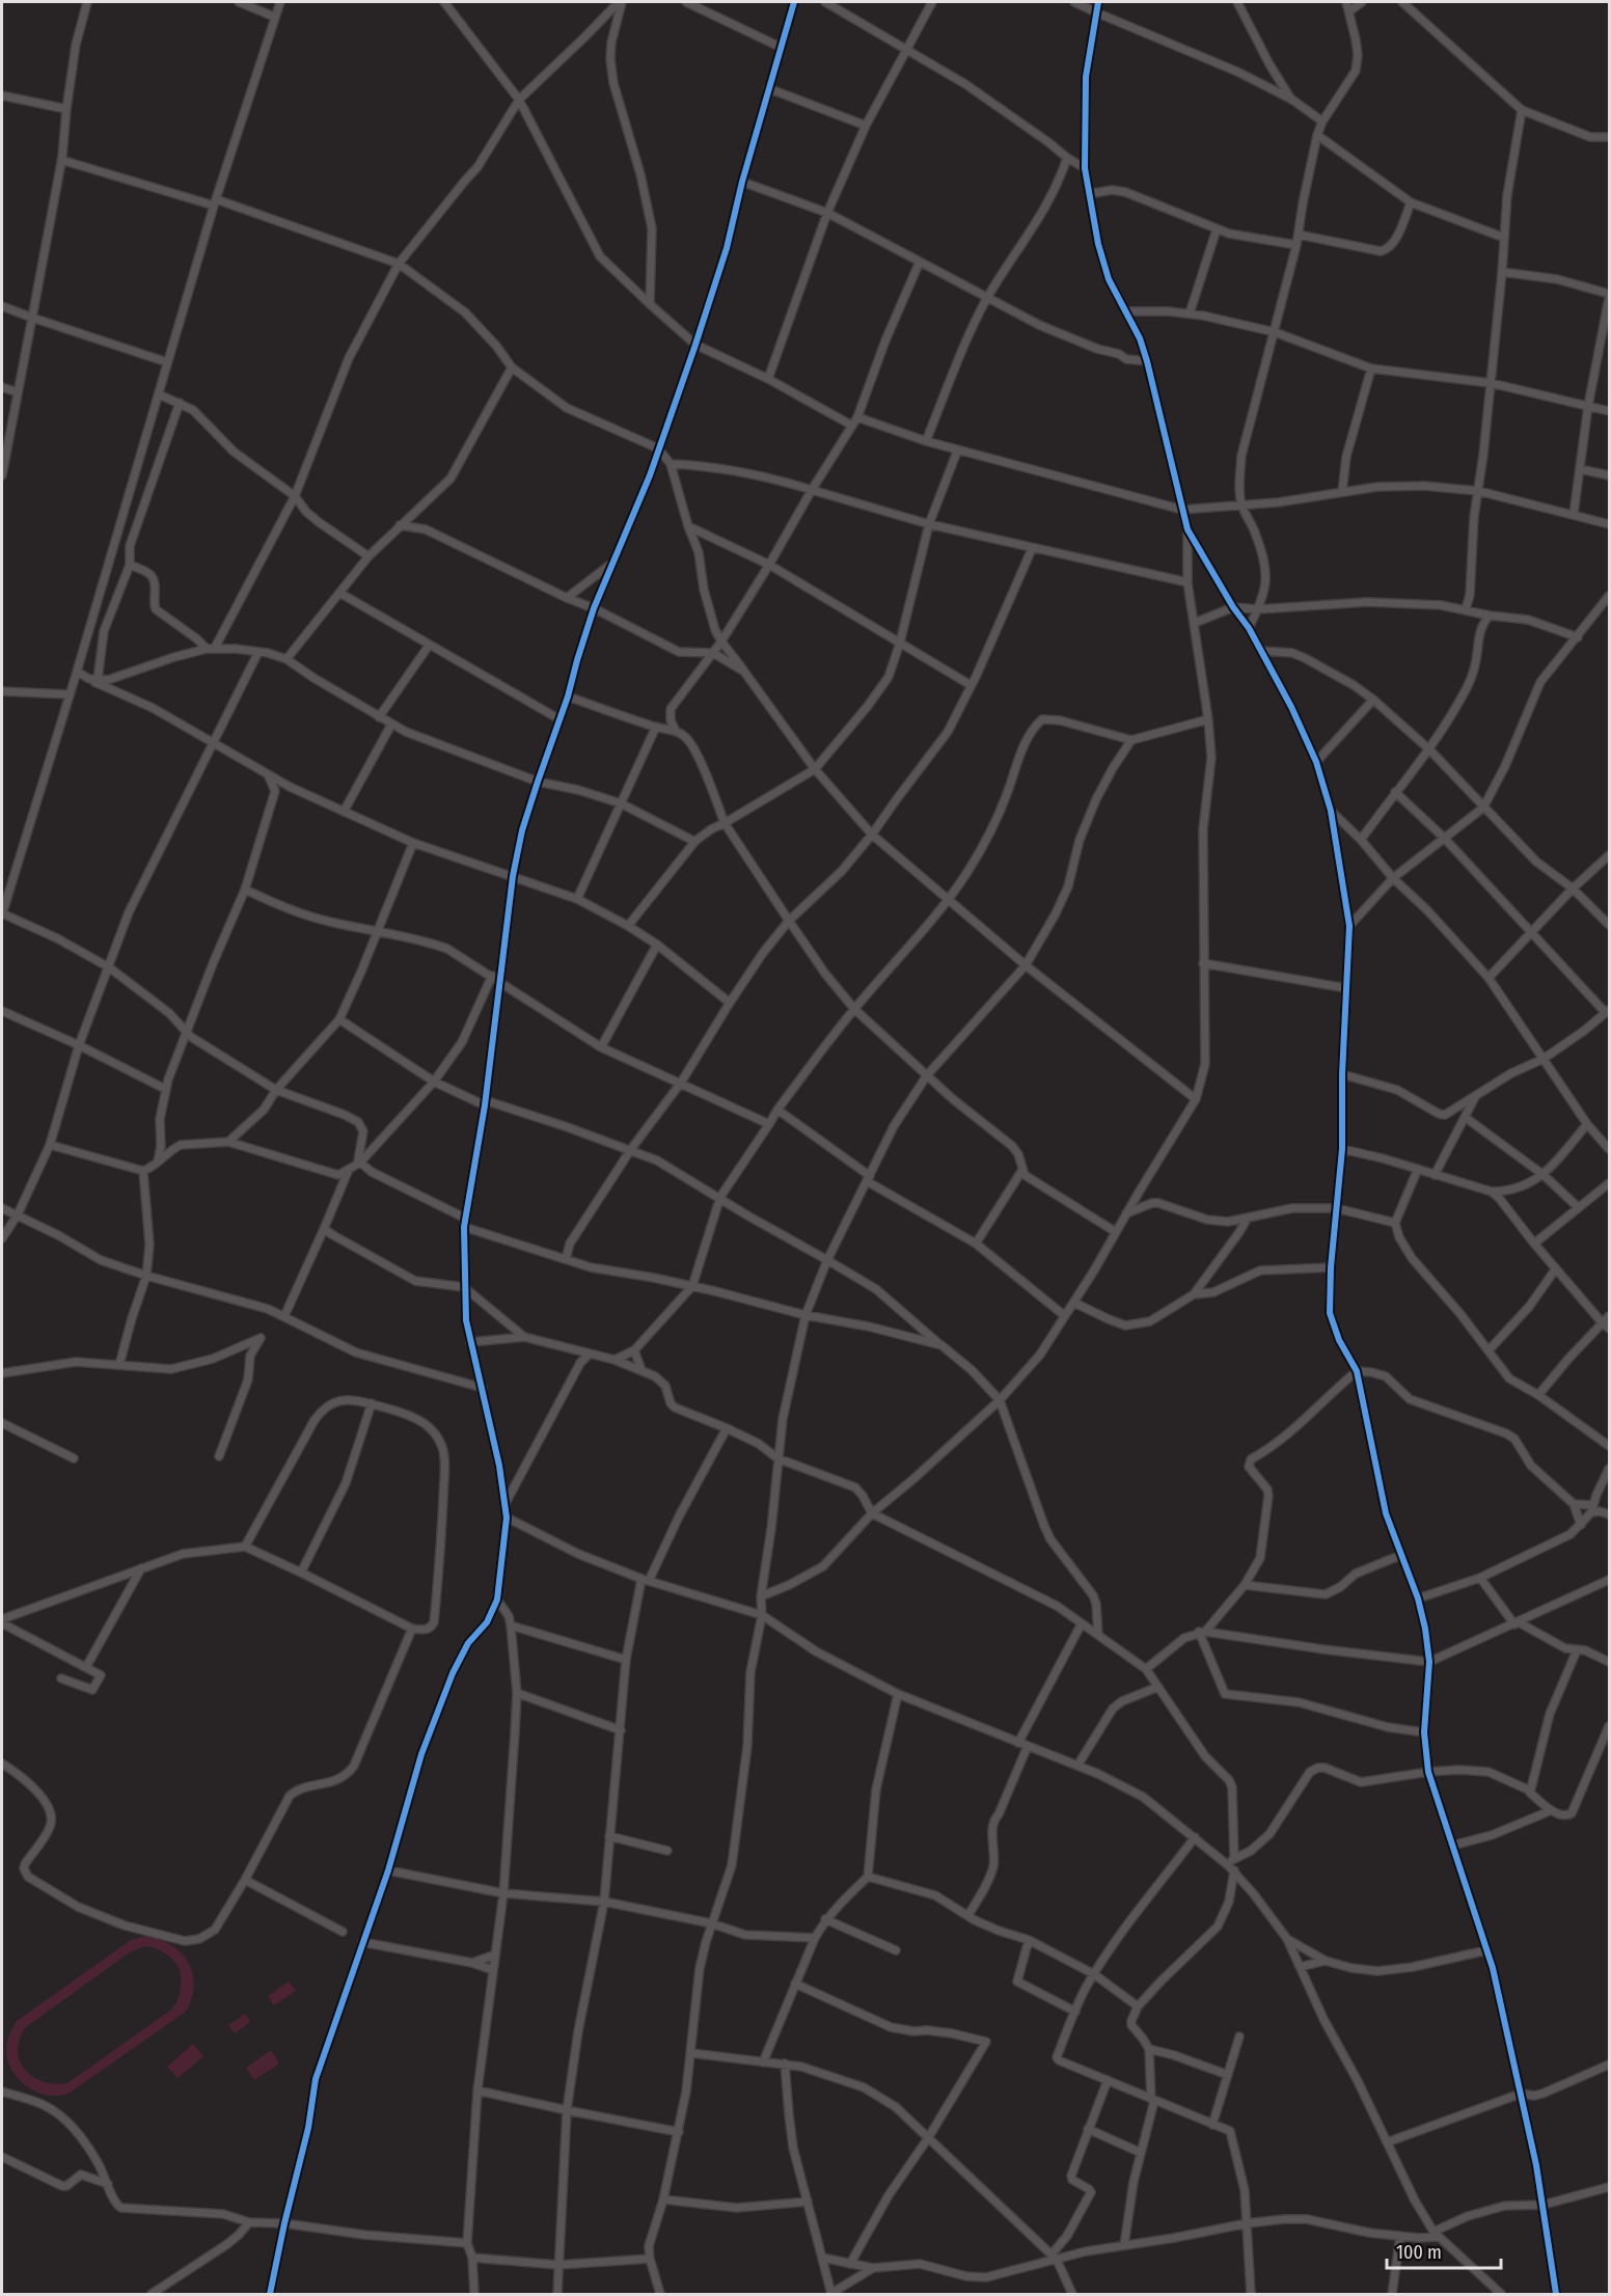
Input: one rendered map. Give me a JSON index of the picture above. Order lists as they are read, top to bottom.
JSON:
{
  "scale_bar": "100 m"
}
